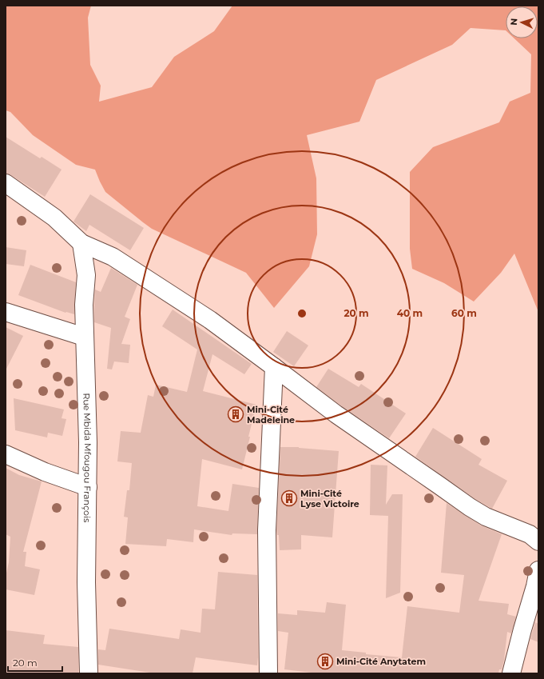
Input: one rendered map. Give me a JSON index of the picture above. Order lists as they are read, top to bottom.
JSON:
{
  "streets": {
    "street": ["Rue Mbida Mfougou François"]
  },
  "places": {
    "building": ["Mini-Cité Madeleine", "Mini-Cité Lyse Victoire", "Mini-Cité Anytatem"]
  },
  "scale_bar": "20 m",
  "north": "left",
  "rings": ["20 m", "40 m", "60 m"]
}
